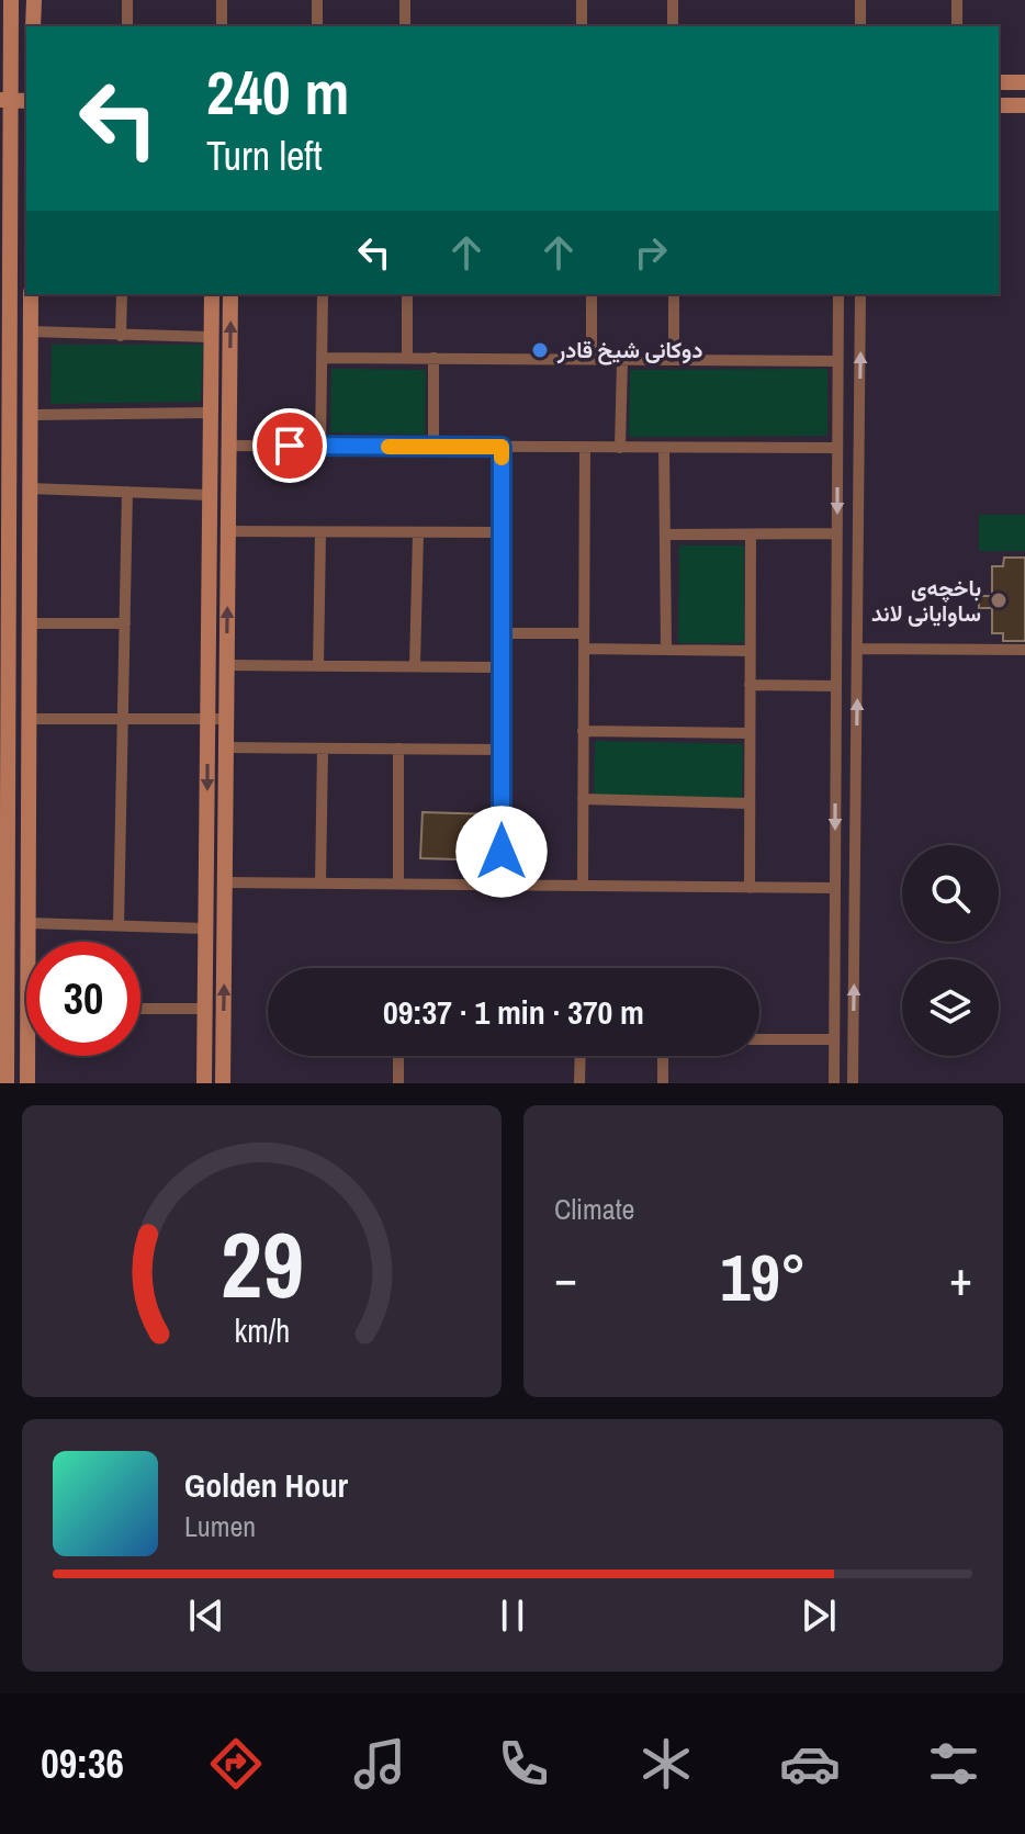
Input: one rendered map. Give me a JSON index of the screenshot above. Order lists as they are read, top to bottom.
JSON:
{
  "places": ["دوکانی شیخ قادر", "باخچەی ساوایانی لاند"],
  "page": {
    "turn": ["240 m", "Turn left"],
    "limit": "30",
    "trip": "09:37 · 1 min · 370 m",
    "tile": "Climate",
    "heat": ["−", "19°", "+"],
    "song": ["Golden Hour", "Lumen"],
    "tabs": "09:36",
    "gauge": ["29", "km/h"]
  }
}
